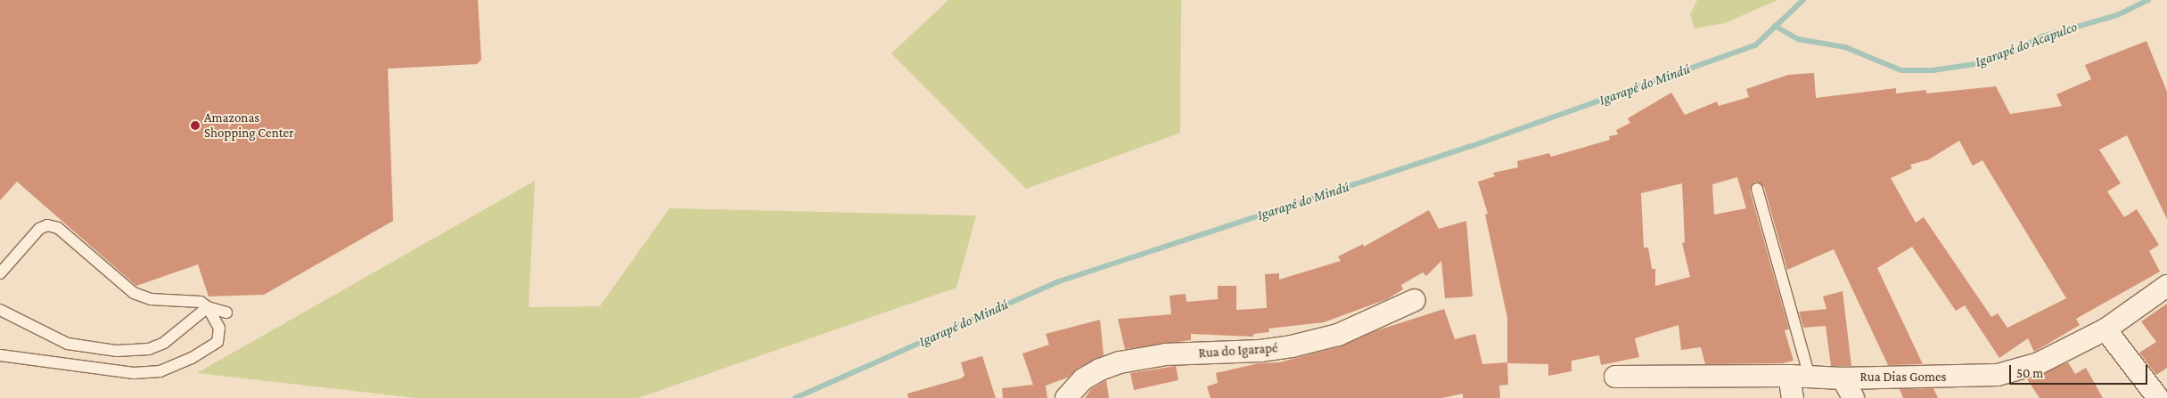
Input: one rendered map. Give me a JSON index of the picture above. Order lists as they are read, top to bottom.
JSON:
{
  "streets": {
    "street": ["Rua do Igarapé", "Rua Dias Gomes"]
  },
  "water": ["Igarapé do Acapulco", "Igarapé do Mindú"],
  "places": ["Amazonas Shopping Center"],
  "scale_bar": "50 m"
}
